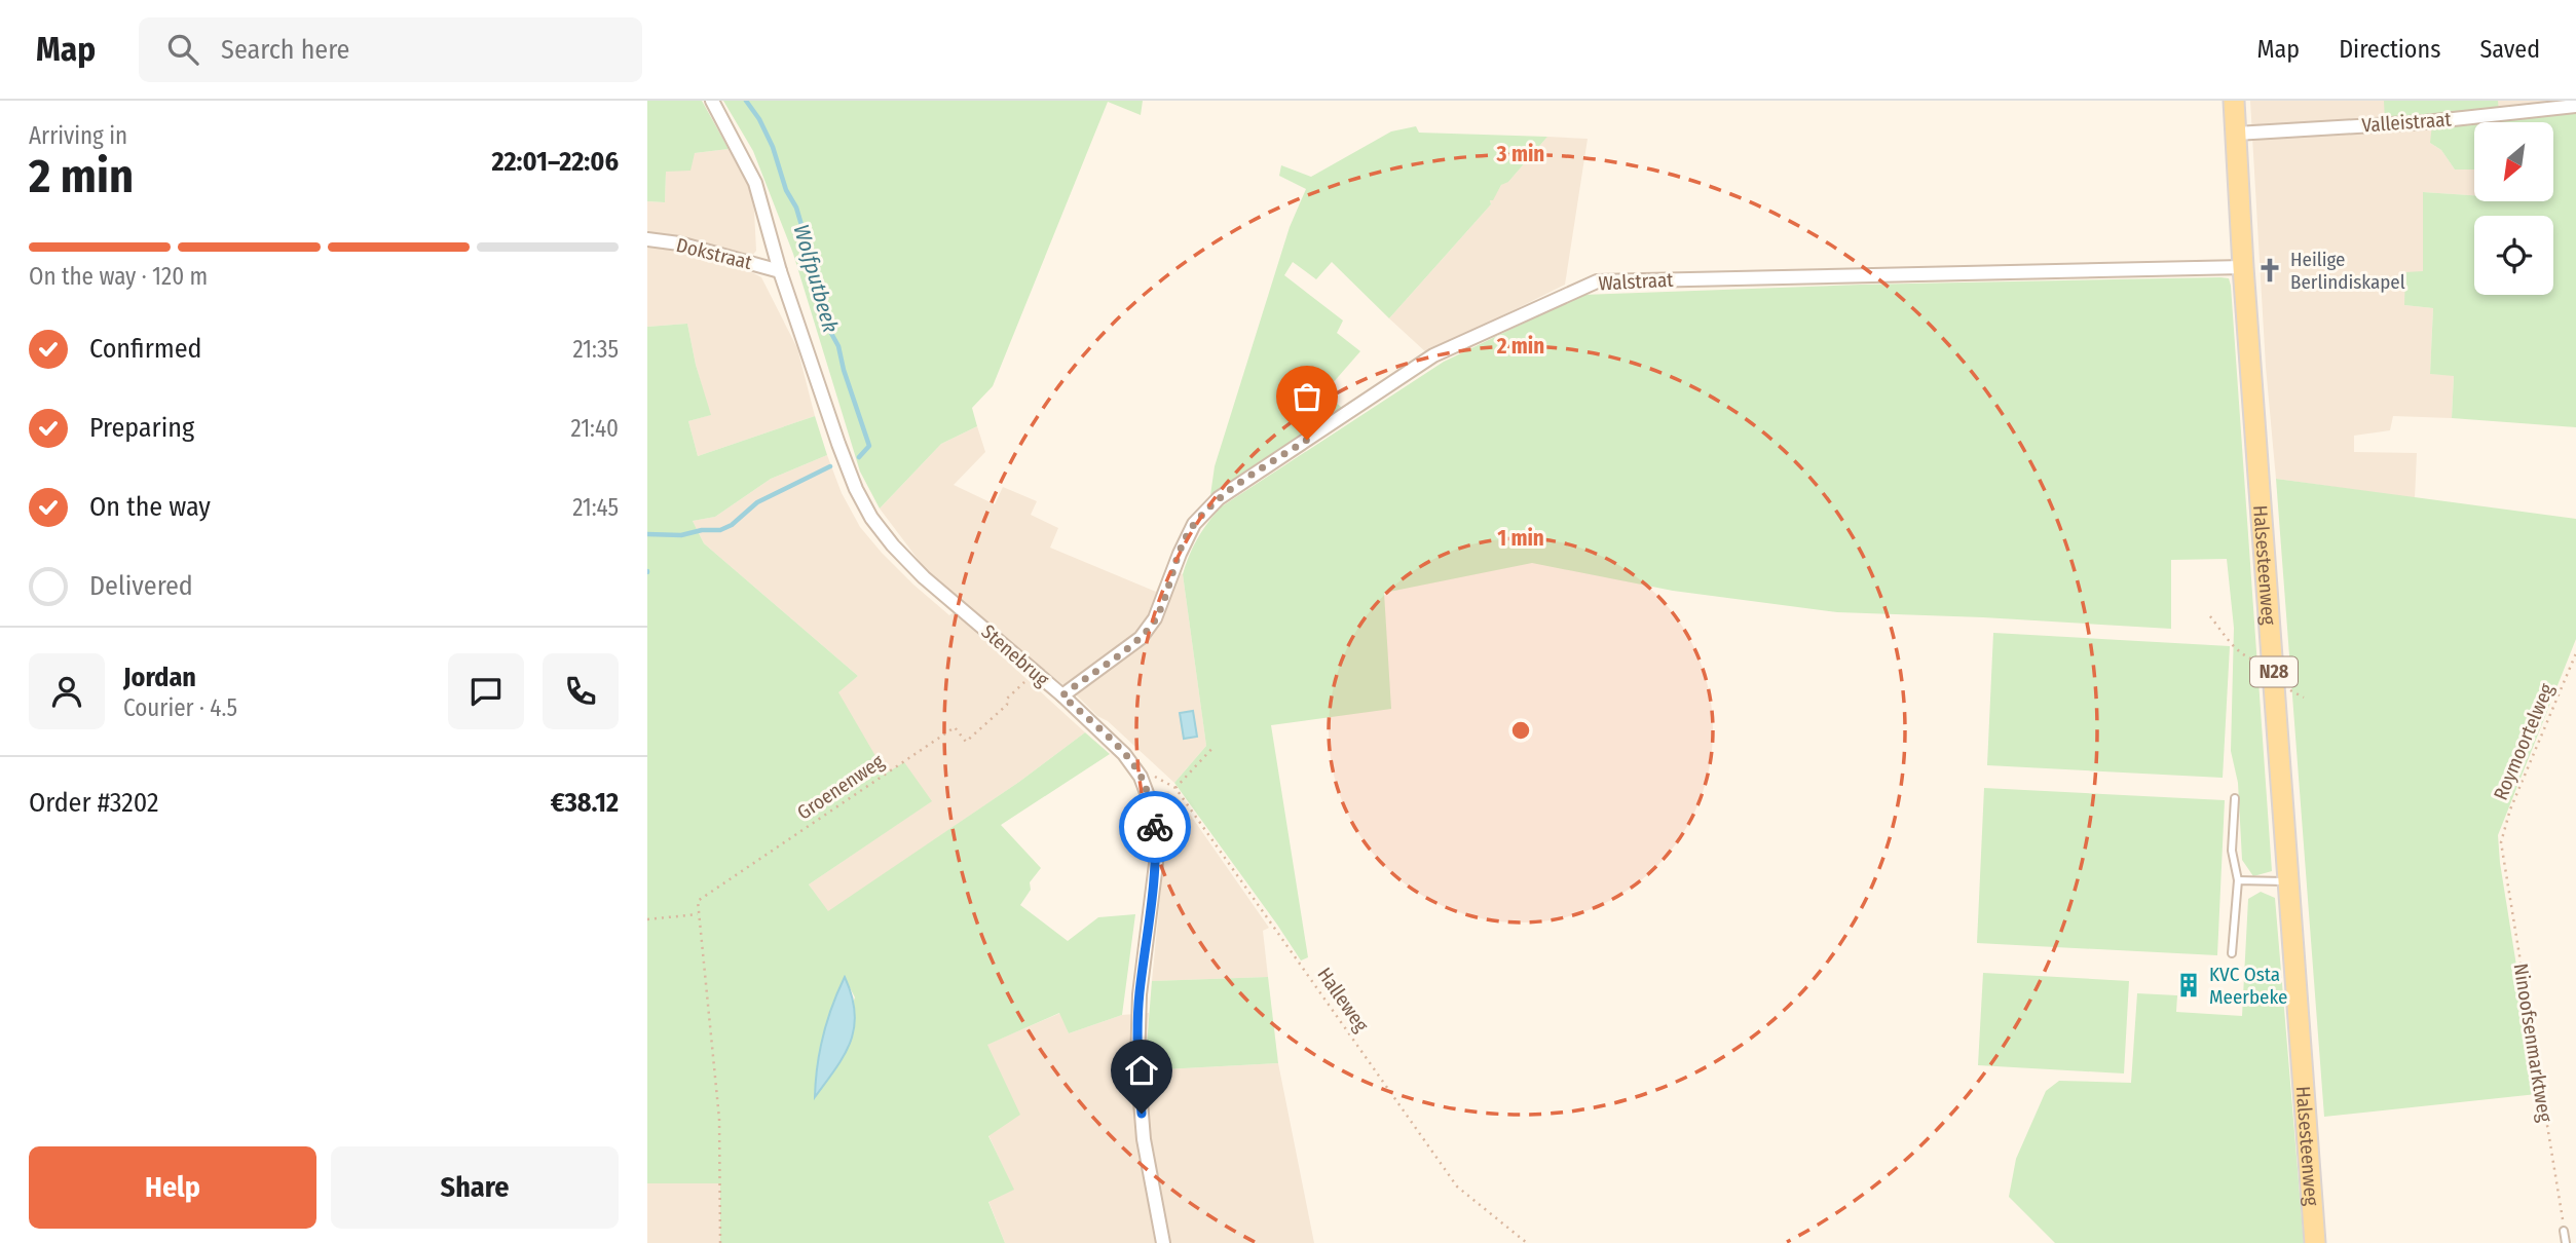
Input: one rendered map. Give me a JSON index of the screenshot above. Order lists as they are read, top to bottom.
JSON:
{
  "streets": {
    "main road": ["Halsesteenweg", "N28"],
    "street": [
      "Valleistraat",
      "Dokstraat",
      "Walstraat",
      "Stenebrug"
    ],
    "path": [
      "Roymoortelweg",
      "Groenenweg",
      "Halleweg",
      "Ninoofsenmarktweg"
    ]
  },
  "crossings": [
    ["Valleistraat", "Halsesteenweg"],
    ["Dokstraat", "Stenebrug"],
    ["Walstraat", "Halsesteenweg"],
    ["Walstraat", "Stenebrug"],
    ["Stenebrug", "Groenenweg"],
    ["Roymoortelweg", "Ninoofsenmarktweg"]
  ],
  "water": ["Wolfputbeek"],
  "places": {
    "church": ["Heilige Berlindiskapel"],
    "building": ["KVC Osta Meerbeke"]
  },
  "north": "bottom left",
  "page": {
    "header": "Map",
    "search": "Search here",
    "nav": ["Map", "Directions", "Saved"],
    "heading": ["2 min", "Arriving in", "22:01–22:06"],
    "panel": [
      "Jordan",
      "Courier · 4.5",
      "Order #3202",
      "€38.12"
    ],
    "bar": "On the way · 120 m",
    "list": [
      ["Confirmed", "21:35"],
      ["Preparing", "21:40"],
      ["On the way", "21:45"],
      "Delivered"
    ],
    "buttons": ["Help", "Share"]
  },
  "rings": ["3 min", "2 min", "1 min"]
}
